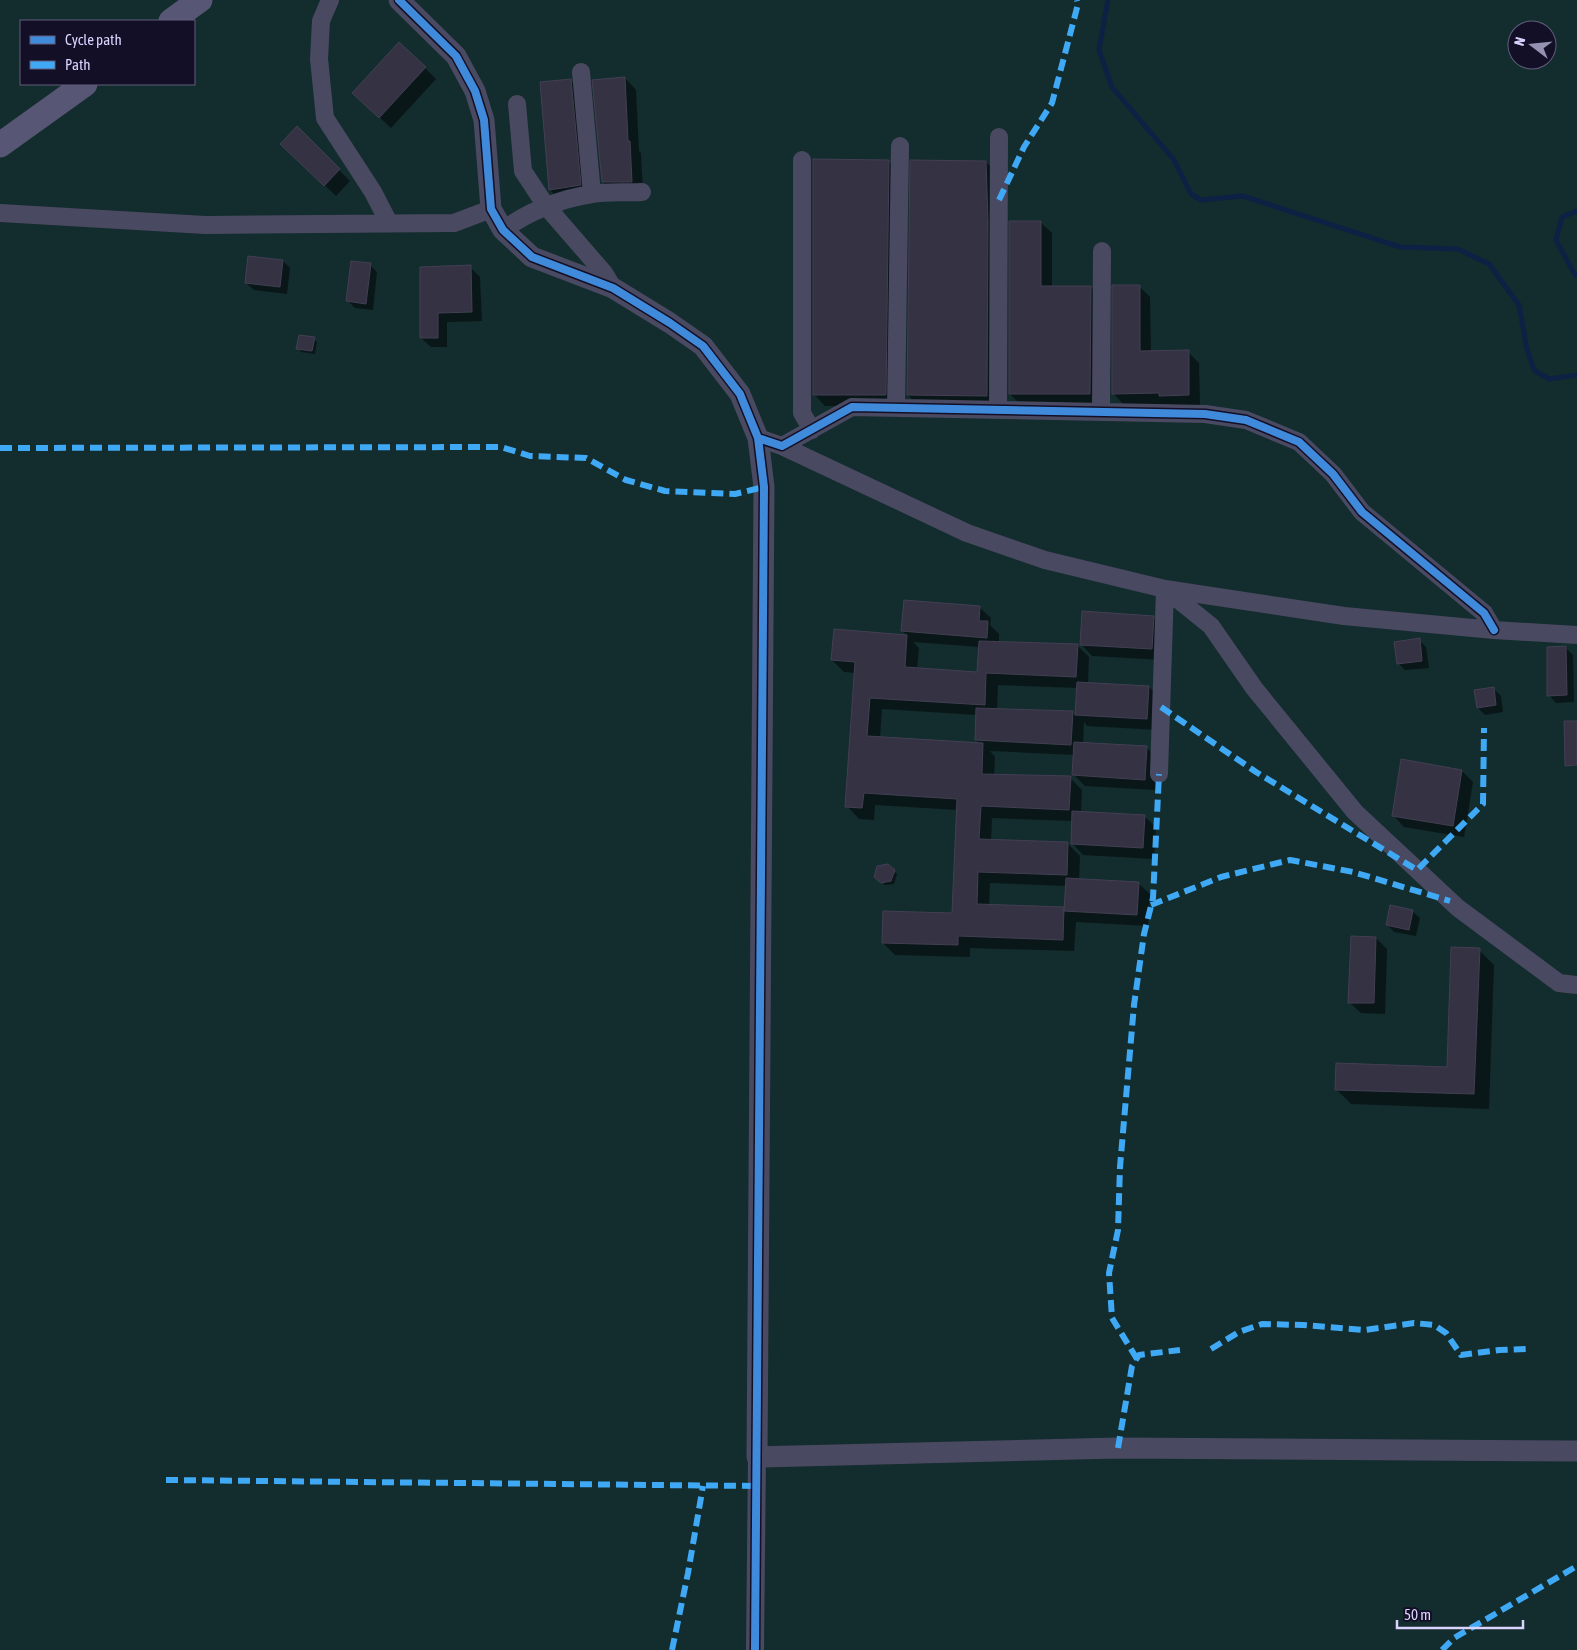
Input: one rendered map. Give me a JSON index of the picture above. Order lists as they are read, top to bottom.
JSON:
{
  "legend": ["Cycle path", "Path"],
  "scale_bar": "50 m",
  "north": "left"
}
